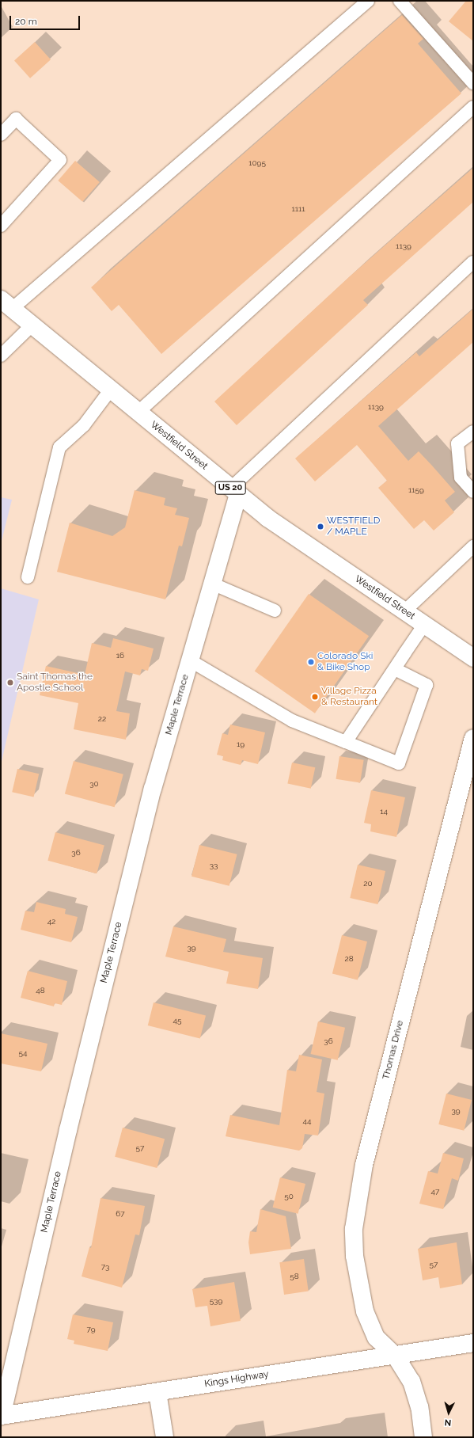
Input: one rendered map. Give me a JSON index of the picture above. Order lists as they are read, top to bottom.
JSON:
{
  "streets": {
    "street": [
      "Westfield Street",
      "US 20",
      "Maple Terrace",
      "Thomas Drive",
      "Kings Highway"
    ]
  },
  "crossings": [
    ["Westfield Street", "Maple Terrace"],
    ["Maple Terrace", "Kings Highway"],
    ["Thomas Drive", "Kings Highway"]
  ],
  "places": [
    "WESTFIELD / MAPLE",
    "Colorado Ski & Bike Shop",
    "Saint Thomas the Apostle School",
    "Village Pizza & Restaurant"
  ],
  "house_numbers": [
    "1095",
    "1111",
    "1139",
    "1139",
    "1159",
    "16",
    "22",
    "19",
    "30",
    "14",
    "36",
    "33",
    "20",
    "42",
    "39",
    "28",
    "48",
    "45",
    "36",
    "54",
    "39",
    "44",
    "57",
    "47",
    "50",
    "67",
    "57",
    "73",
    "58",
    "539",
    "79"
  ],
  "scale_bar": "20 m",
  "north": "bottom"
}
